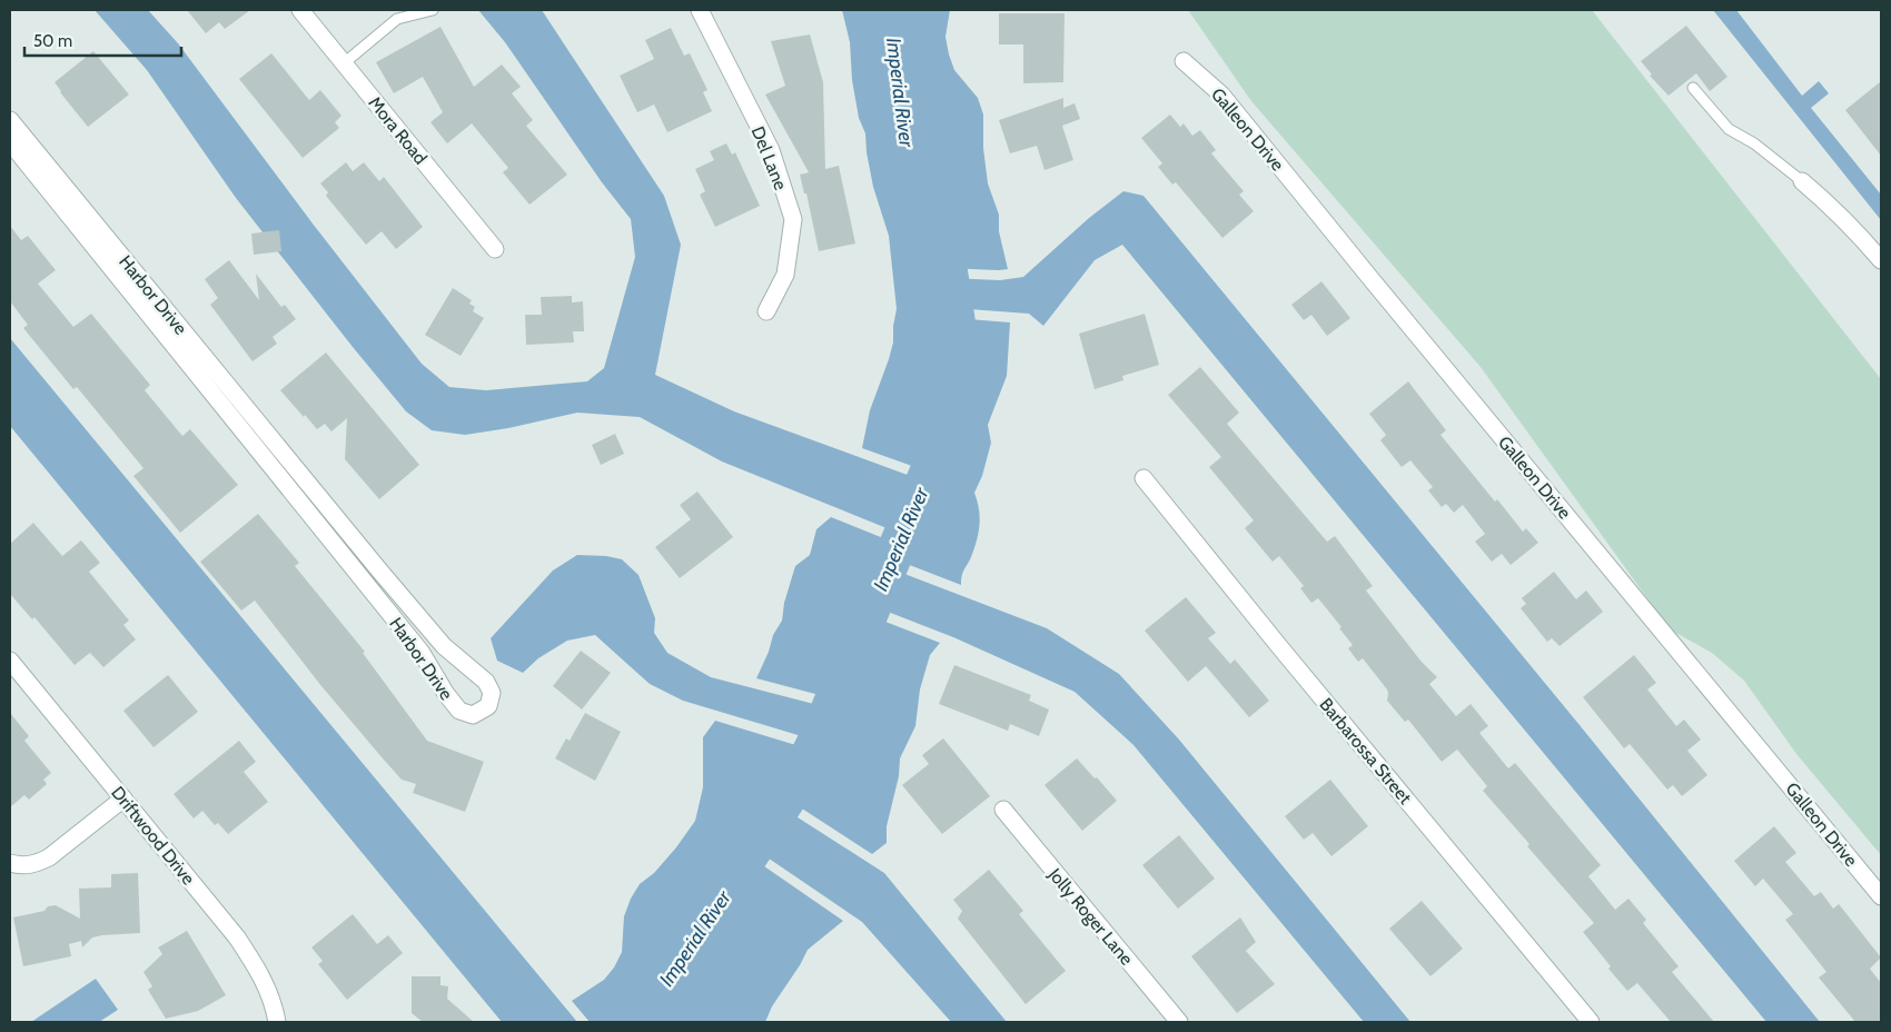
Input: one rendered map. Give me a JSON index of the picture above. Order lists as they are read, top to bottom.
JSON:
{
  "streets": {
    "street": [
      "Galleon Drive",
      "Mora Road",
      "Del Lane",
      "Harbor Drive",
      "Barbarossa Street",
      "Driftwood Drive",
      "Jolly Roger Lane"
    ]
  },
  "water": ["Imperial River"],
  "scale_bar": "50 m"
}
